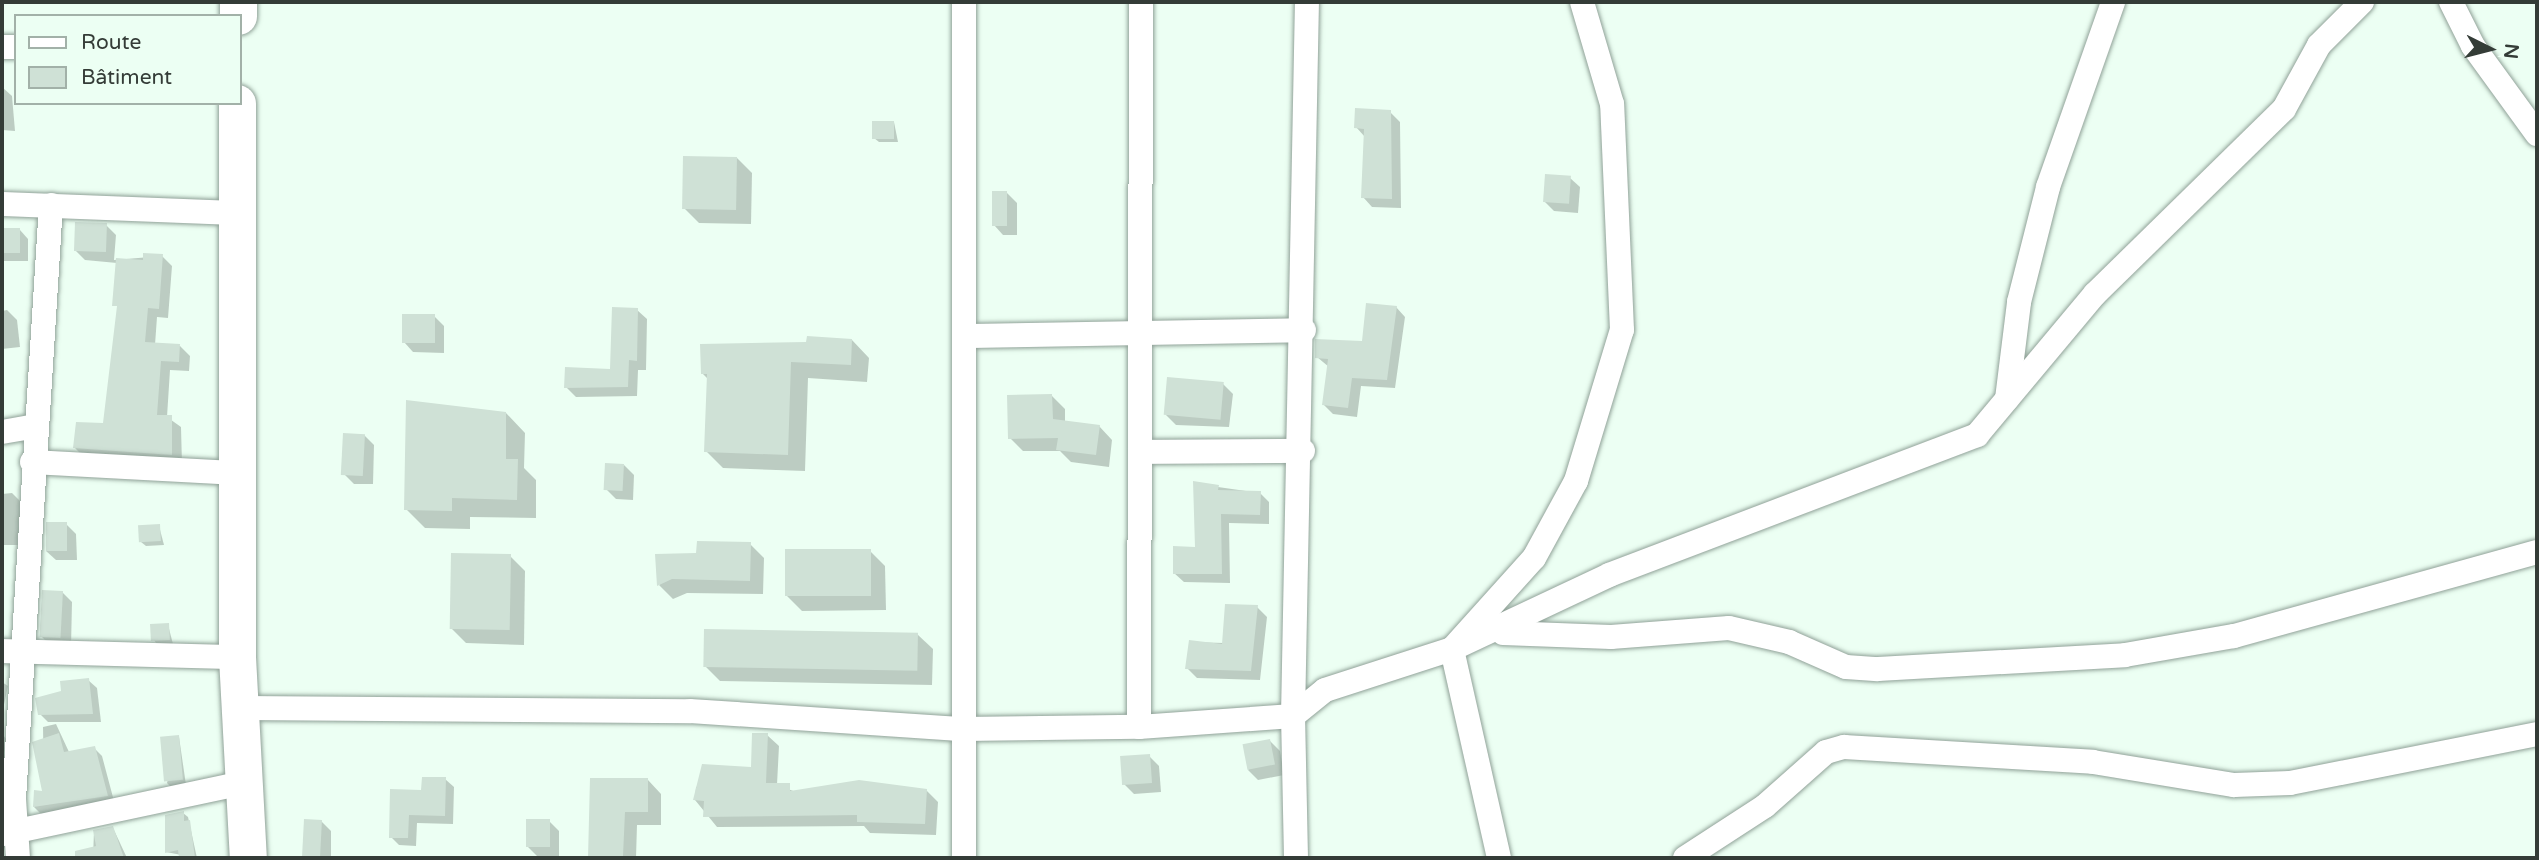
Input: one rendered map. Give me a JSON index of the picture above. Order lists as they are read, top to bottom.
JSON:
{
  "legend": ["Route", "Bâtiment"],
  "north": "right"
}
